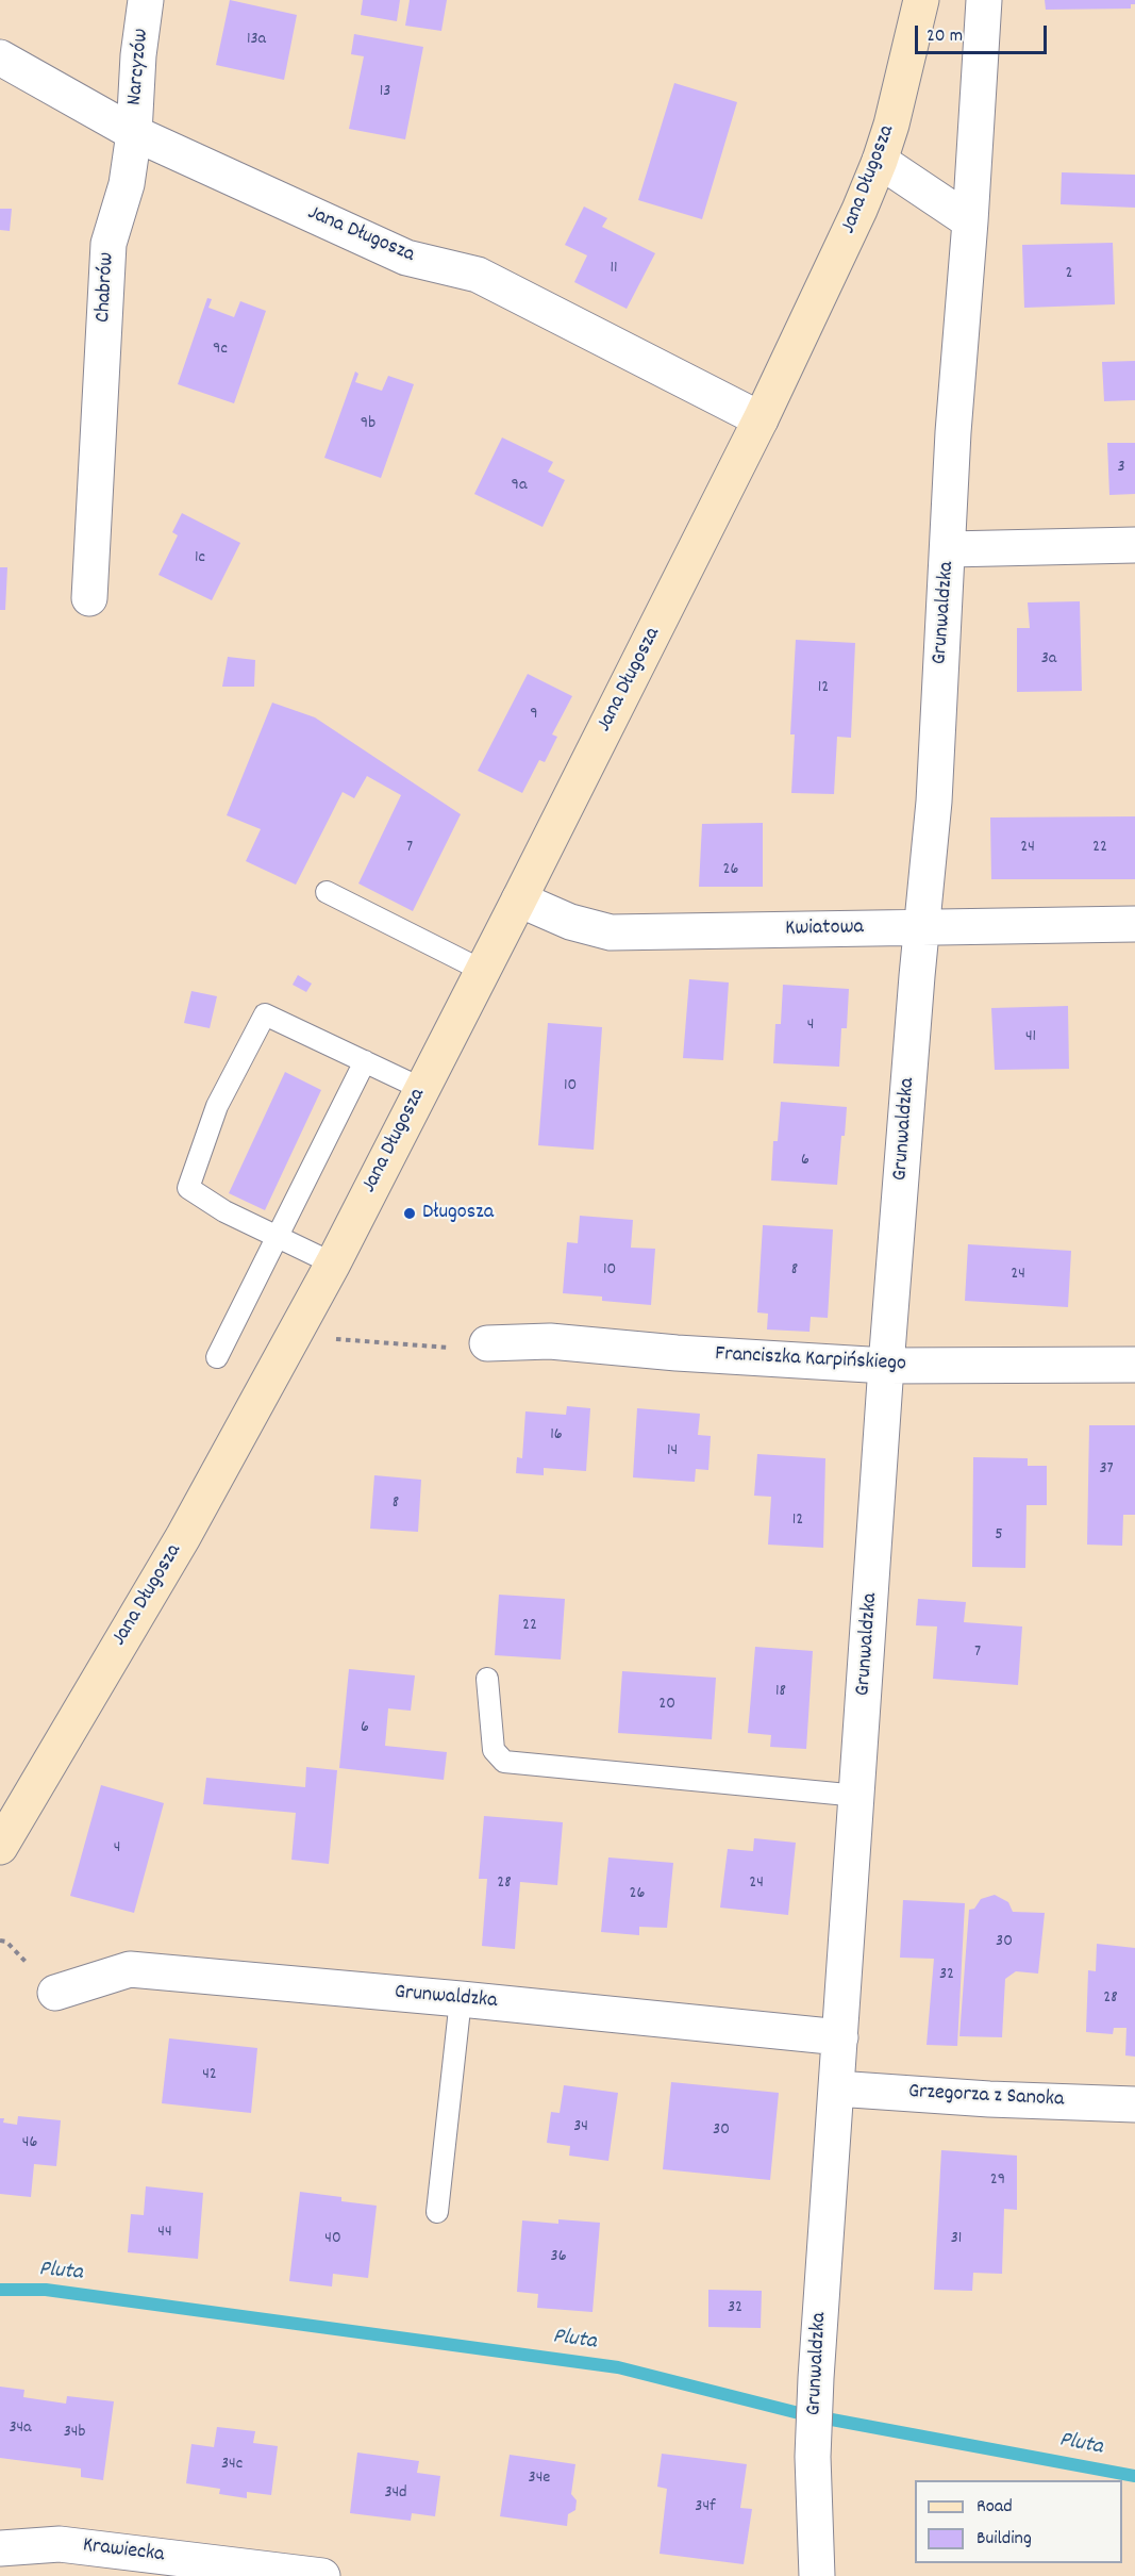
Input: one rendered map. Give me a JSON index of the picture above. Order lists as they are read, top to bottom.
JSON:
{
  "streets": {
    "street": [
      "Narcyzów",
      "Jana Długosza",
      "Chabrów",
      "Grunwaldzka",
      "Kwiatowa",
      "Franciszka Karpińskiego",
      "Grzegorza z Sanoka",
      "Krawiecka"
    ]
  },
  "crossings": [
    ["Narcyzów", "Jana Długosza"],
    ["Narcyzów", "Chabrów"],
    ["Jana Długosza", "Chabrów"],
    ["Jana Długosza", "Kwiatowa"],
    ["Grunwaldzka", "Kwiatowa"],
    ["Grunwaldzka", "Franciszka Karpińskiego"],
    ["Grunwaldzka", "Grzegorza z Sanoka"]
  ],
  "water": ["Pluta"],
  "places": ["Długosza"],
  "house_numbers": [
    "13a",
    "13",
    "11",
    "2",
    "9c",
    "9b",
    "3",
    "9a",
    "1c",
    "3a",
    "12",
    "9",
    "7",
    "24",
    "22",
    "26",
    "4",
    "41",
    "10",
    "6",
    "10",
    "8",
    "24",
    "16",
    "14",
    "37",
    "8",
    "12",
    "5",
    "22",
    "7",
    "18",
    "20",
    "6",
    "4",
    "28",
    "24",
    "26",
    "30",
    "32",
    "28",
    "42",
    "34",
    "30",
    "46",
    "29",
    "44",
    "40",
    "31",
    "36",
    "32",
    "34a",
    "34b",
    "34c",
    "34e",
    "34d",
    "34f"
  ],
  "legend": ["Road", "Building"],
  "scale_bar": "20 m"
}
